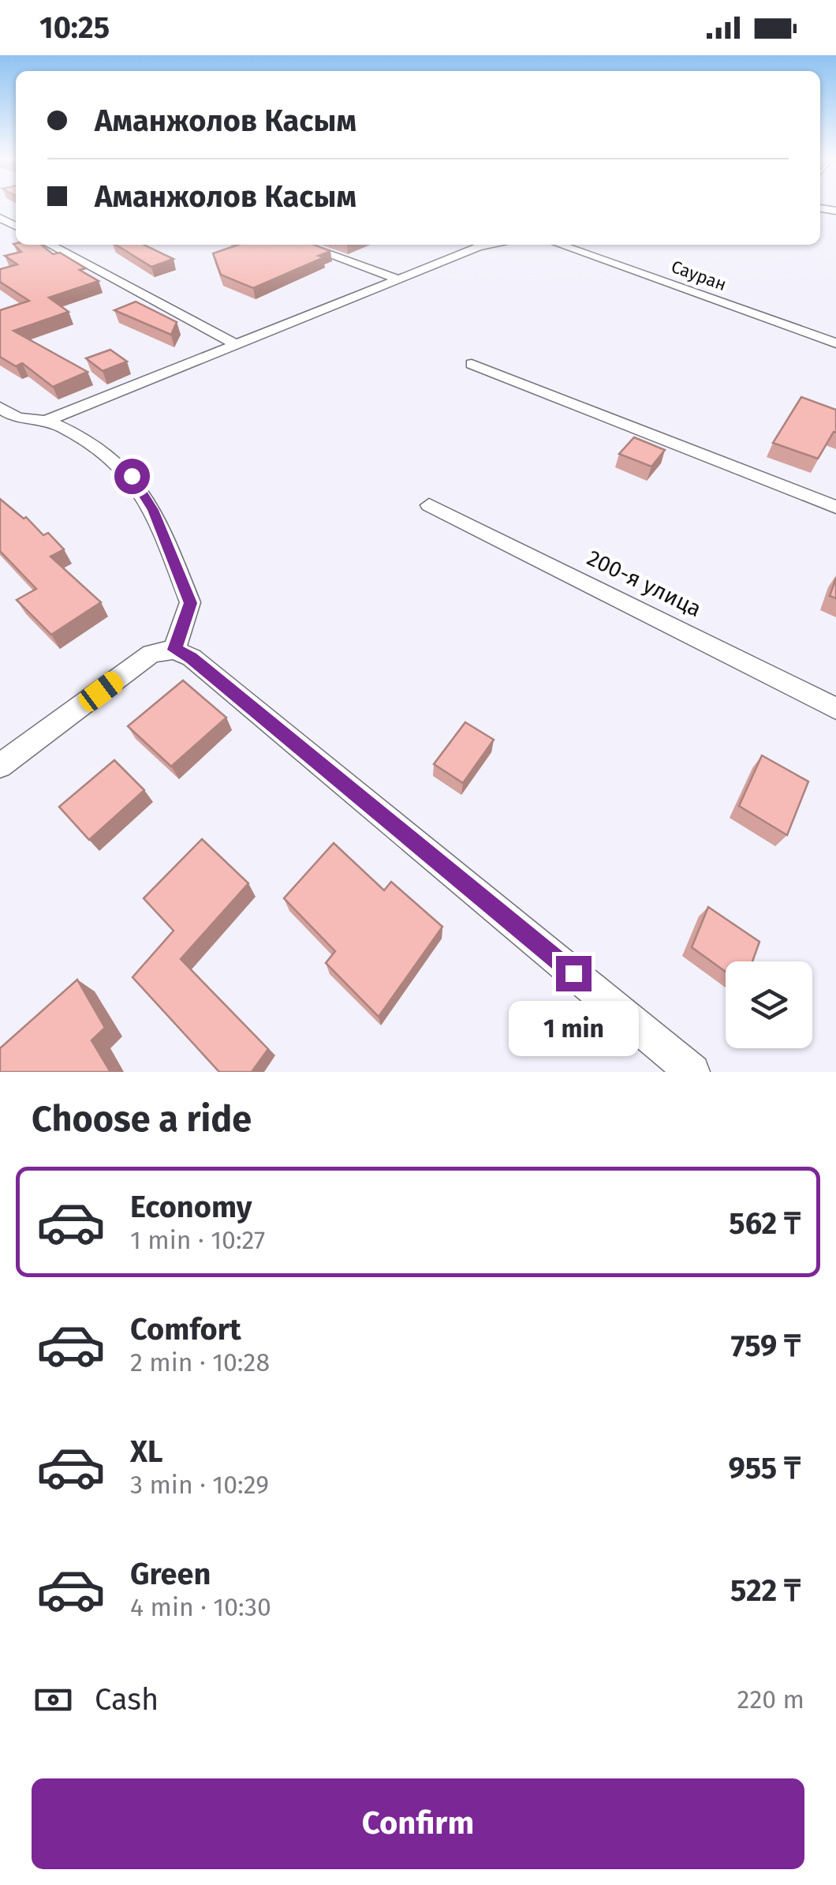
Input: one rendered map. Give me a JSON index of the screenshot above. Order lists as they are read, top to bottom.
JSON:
{
  "streets": {
    "street": ["Сауран", "200-я улица"]
  },
  "page": {
    "status": "10:25",
    "banner": ["Аманжолов Касым", "Аманжолов Касым"],
    "bubble": "1 min",
    "heading": "Choose a ride",
    "list": [
      {
        "name": "Economy",
        "note": "1 min · 10:27",
        "value": "562 ₸"
      },
      {
        "name": "Comfort",
        "note": "2 min · 10:28",
        "value": "759 ₸"
      },
      {
        "name": "XL",
        "note": "3 min · 10:29",
        "value": "955 ₸"
      },
      {
        "name": "Green",
        "note": "4 min · 10:30",
        "value": "522 ₸"
      }
    ],
    "pay": ["Cash", "220 m"],
    "buttons": "Confirm"
  }
}
